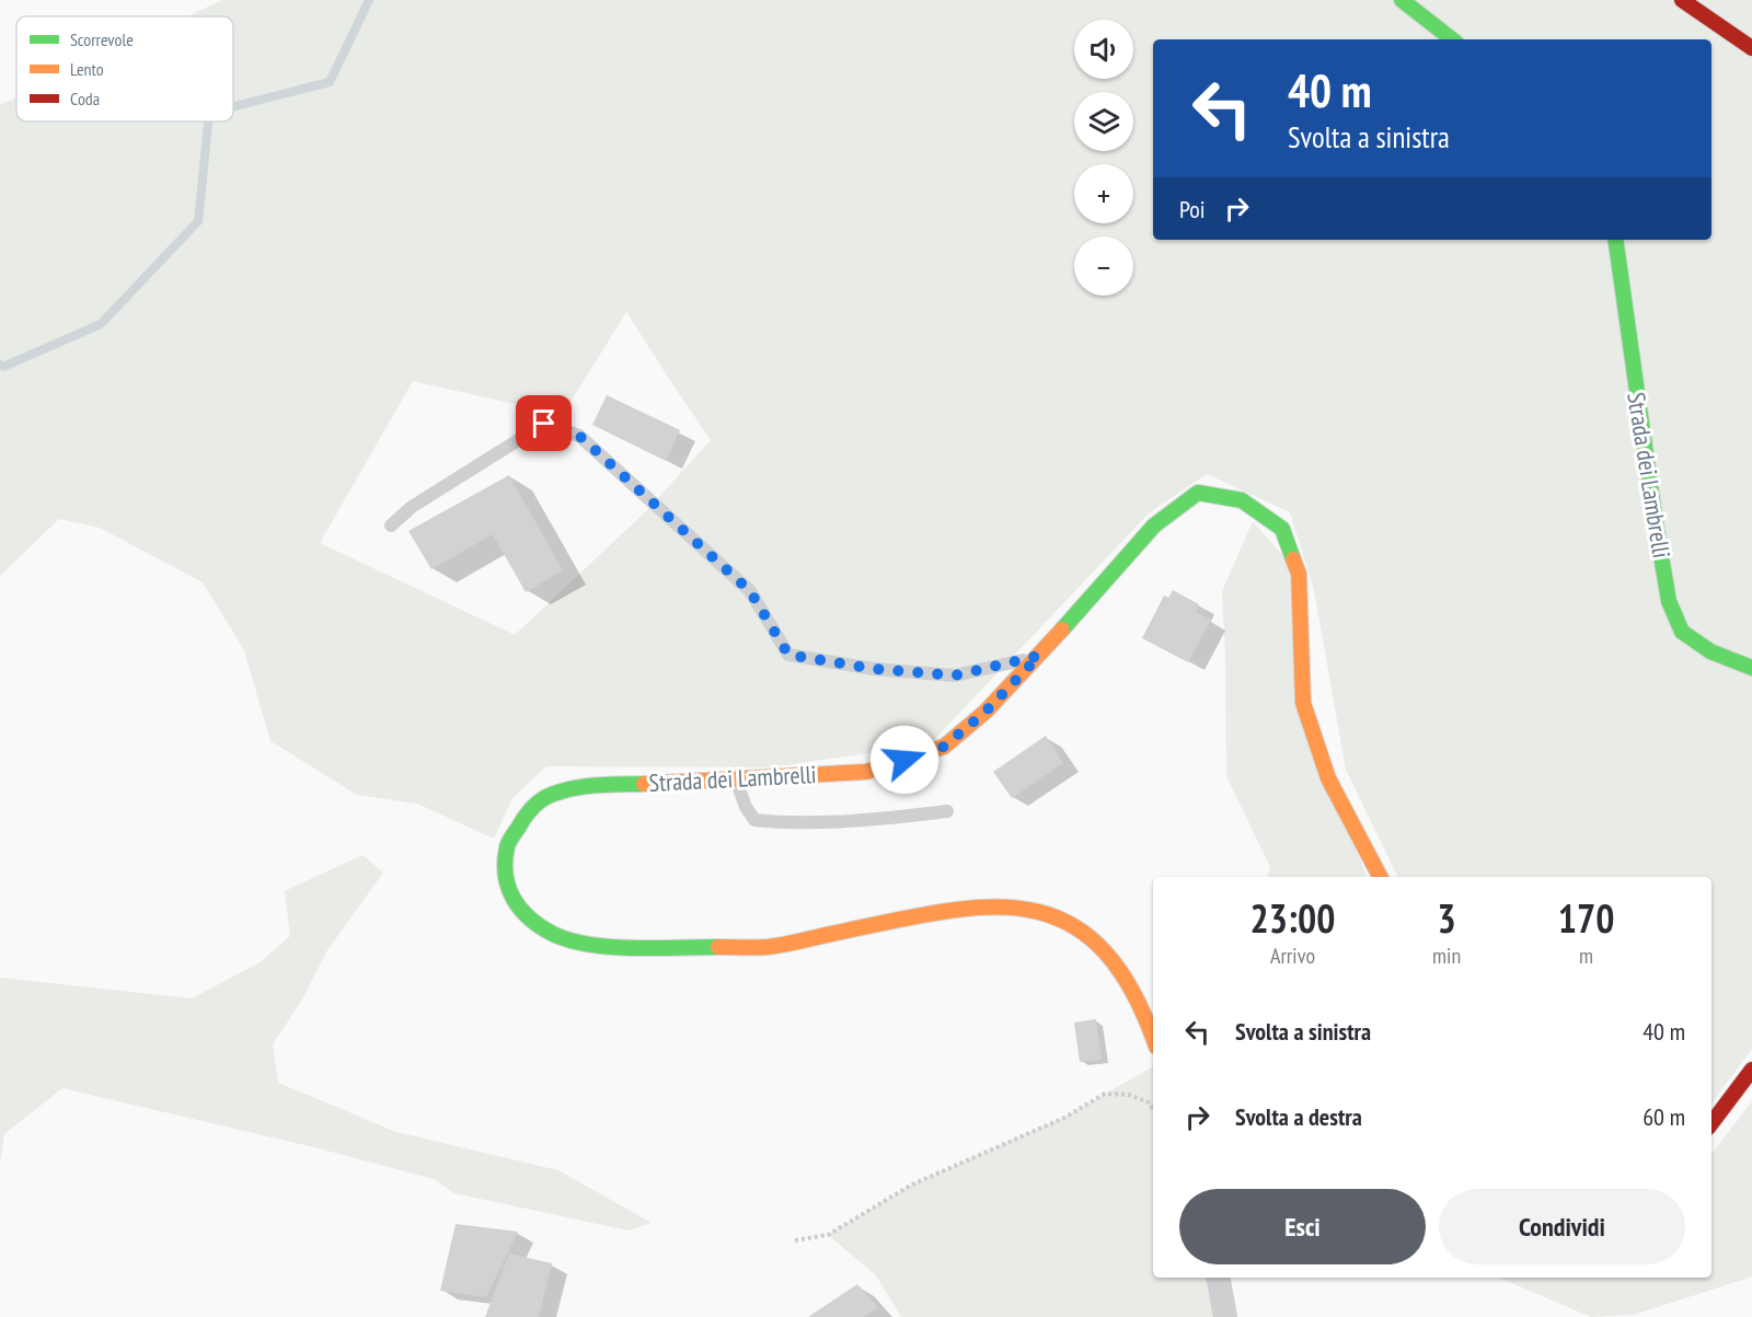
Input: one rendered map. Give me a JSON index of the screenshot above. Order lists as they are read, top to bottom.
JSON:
{
  "streets": {
    "street": ["Strada dei Lambrelli"]
  },
  "legend": ["Scorrevole", "Lento", "Coda"],
  "page": {
    "map_buttons": ["+", "−"],
    "turn": ["40 m", "Svolta a sinistra"],
    "then": "Poi",
    "eta": [
      "23:00",
      "Arrivo",
      "3",
      "min",
      "170",
      "m"
    ],
    "list": [
      {
        "name": "Svolta a sinistra",
        "value": "40 m"
      },
      {
        "name": "Svolta a destra",
        "value": "60 m"
      }
    ],
    "buttons": ["Esci", "Condividi"]
  }
}
